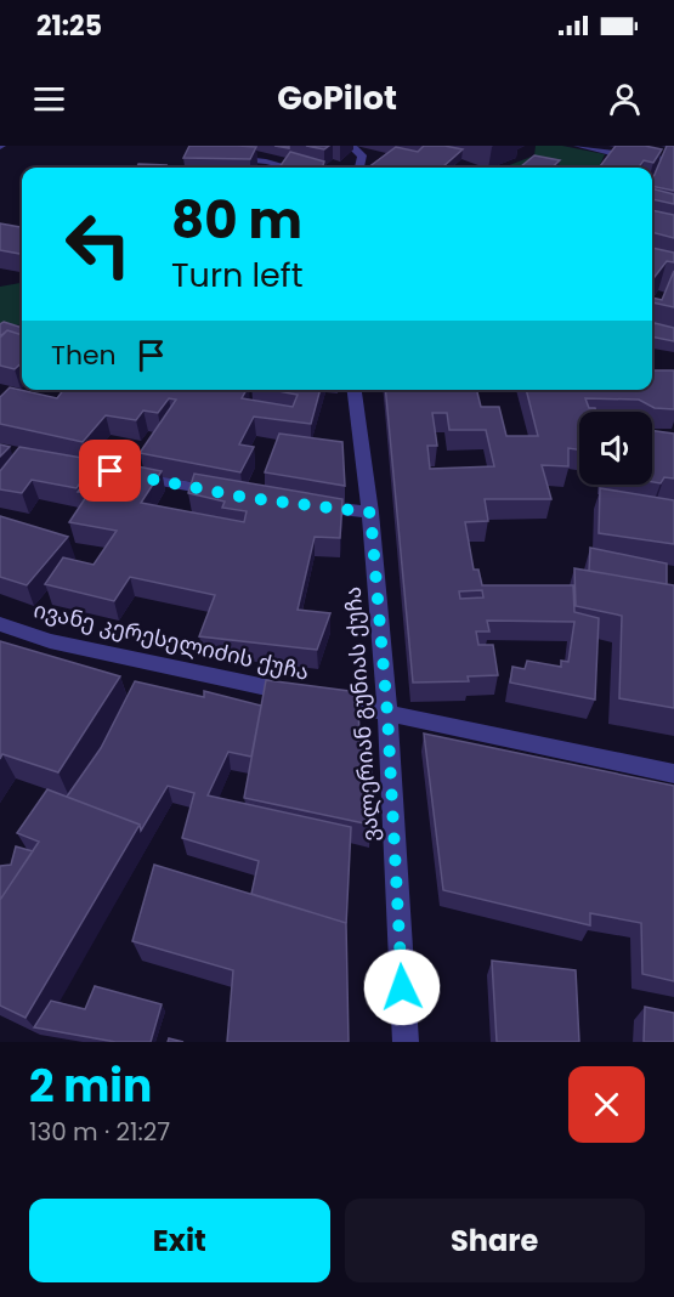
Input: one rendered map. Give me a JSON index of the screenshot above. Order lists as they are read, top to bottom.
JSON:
{
  "streets": {
    "street": ["ივანე კერესელიძის ქუჩა", "ვალერიან გუნიას ქუჩა"]
  },
  "crossings": [
    ["ივანე კერესელიძის ქუჩა", "ვალერიან გუნიას ქუჩა"]
  ],
  "page": {
    "status": "21:25",
    "header": "GoPilot",
    "turn": ["80 m", "Turn left"],
    "then": "Then",
    "heading": ["2 min", "130 m · 21:27"],
    "buttons": ["Exit", "Share"]
  }
}
